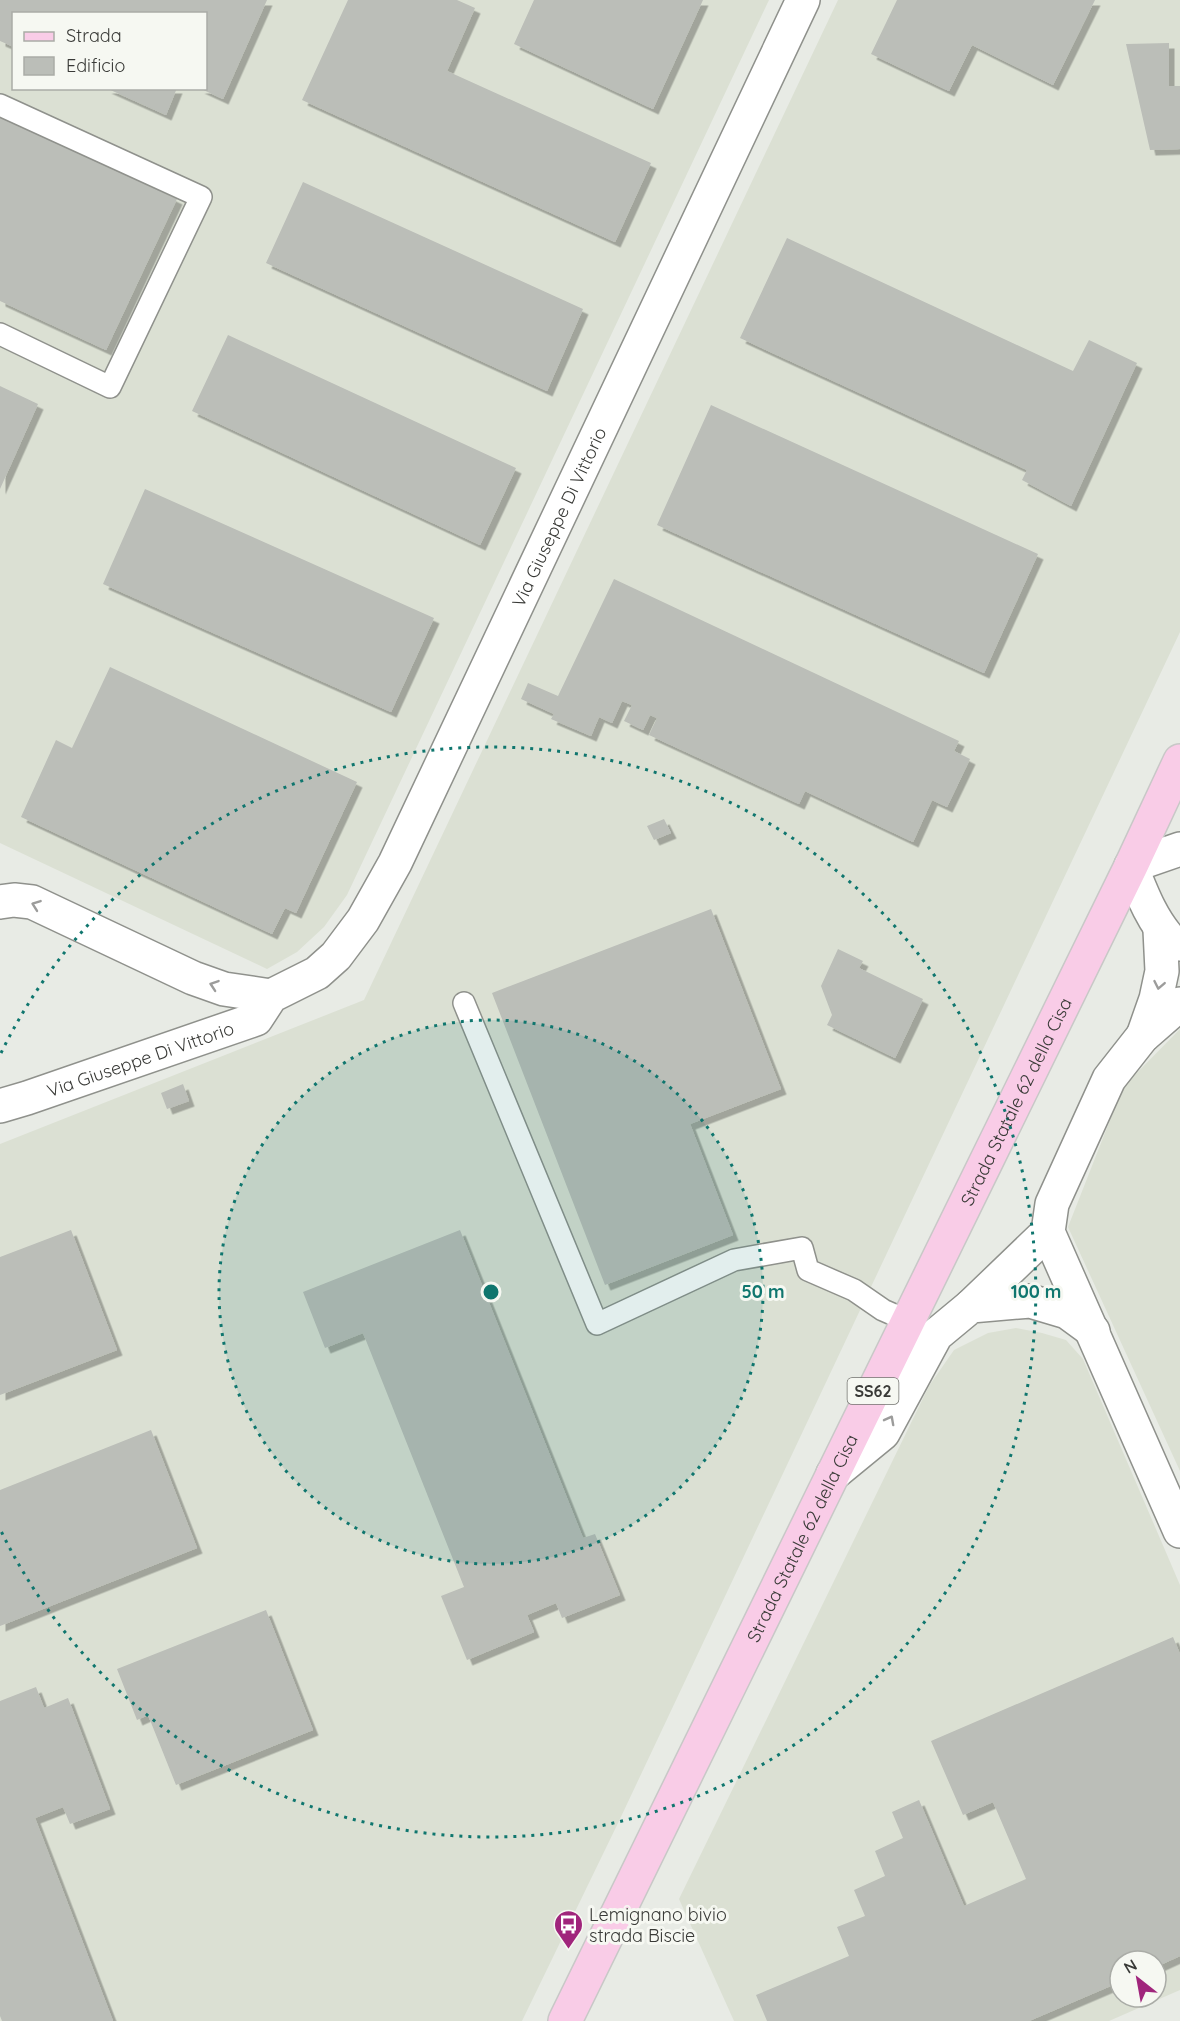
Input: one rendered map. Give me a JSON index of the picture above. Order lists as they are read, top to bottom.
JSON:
{
  "streets": {
    "main road": ["Strada Statale 62 della Cisa", "SS62"],
    "street": ["Via Giuseppe Di Vittorio"]
  },
  "places": {
    "bus stop": ["Lemignano bivio strada Biscie"]
  },
  "legend": ["Strada", "Edificio"],
  "north": "top left",
  "rings": ["50 m", "100 m"]
}
